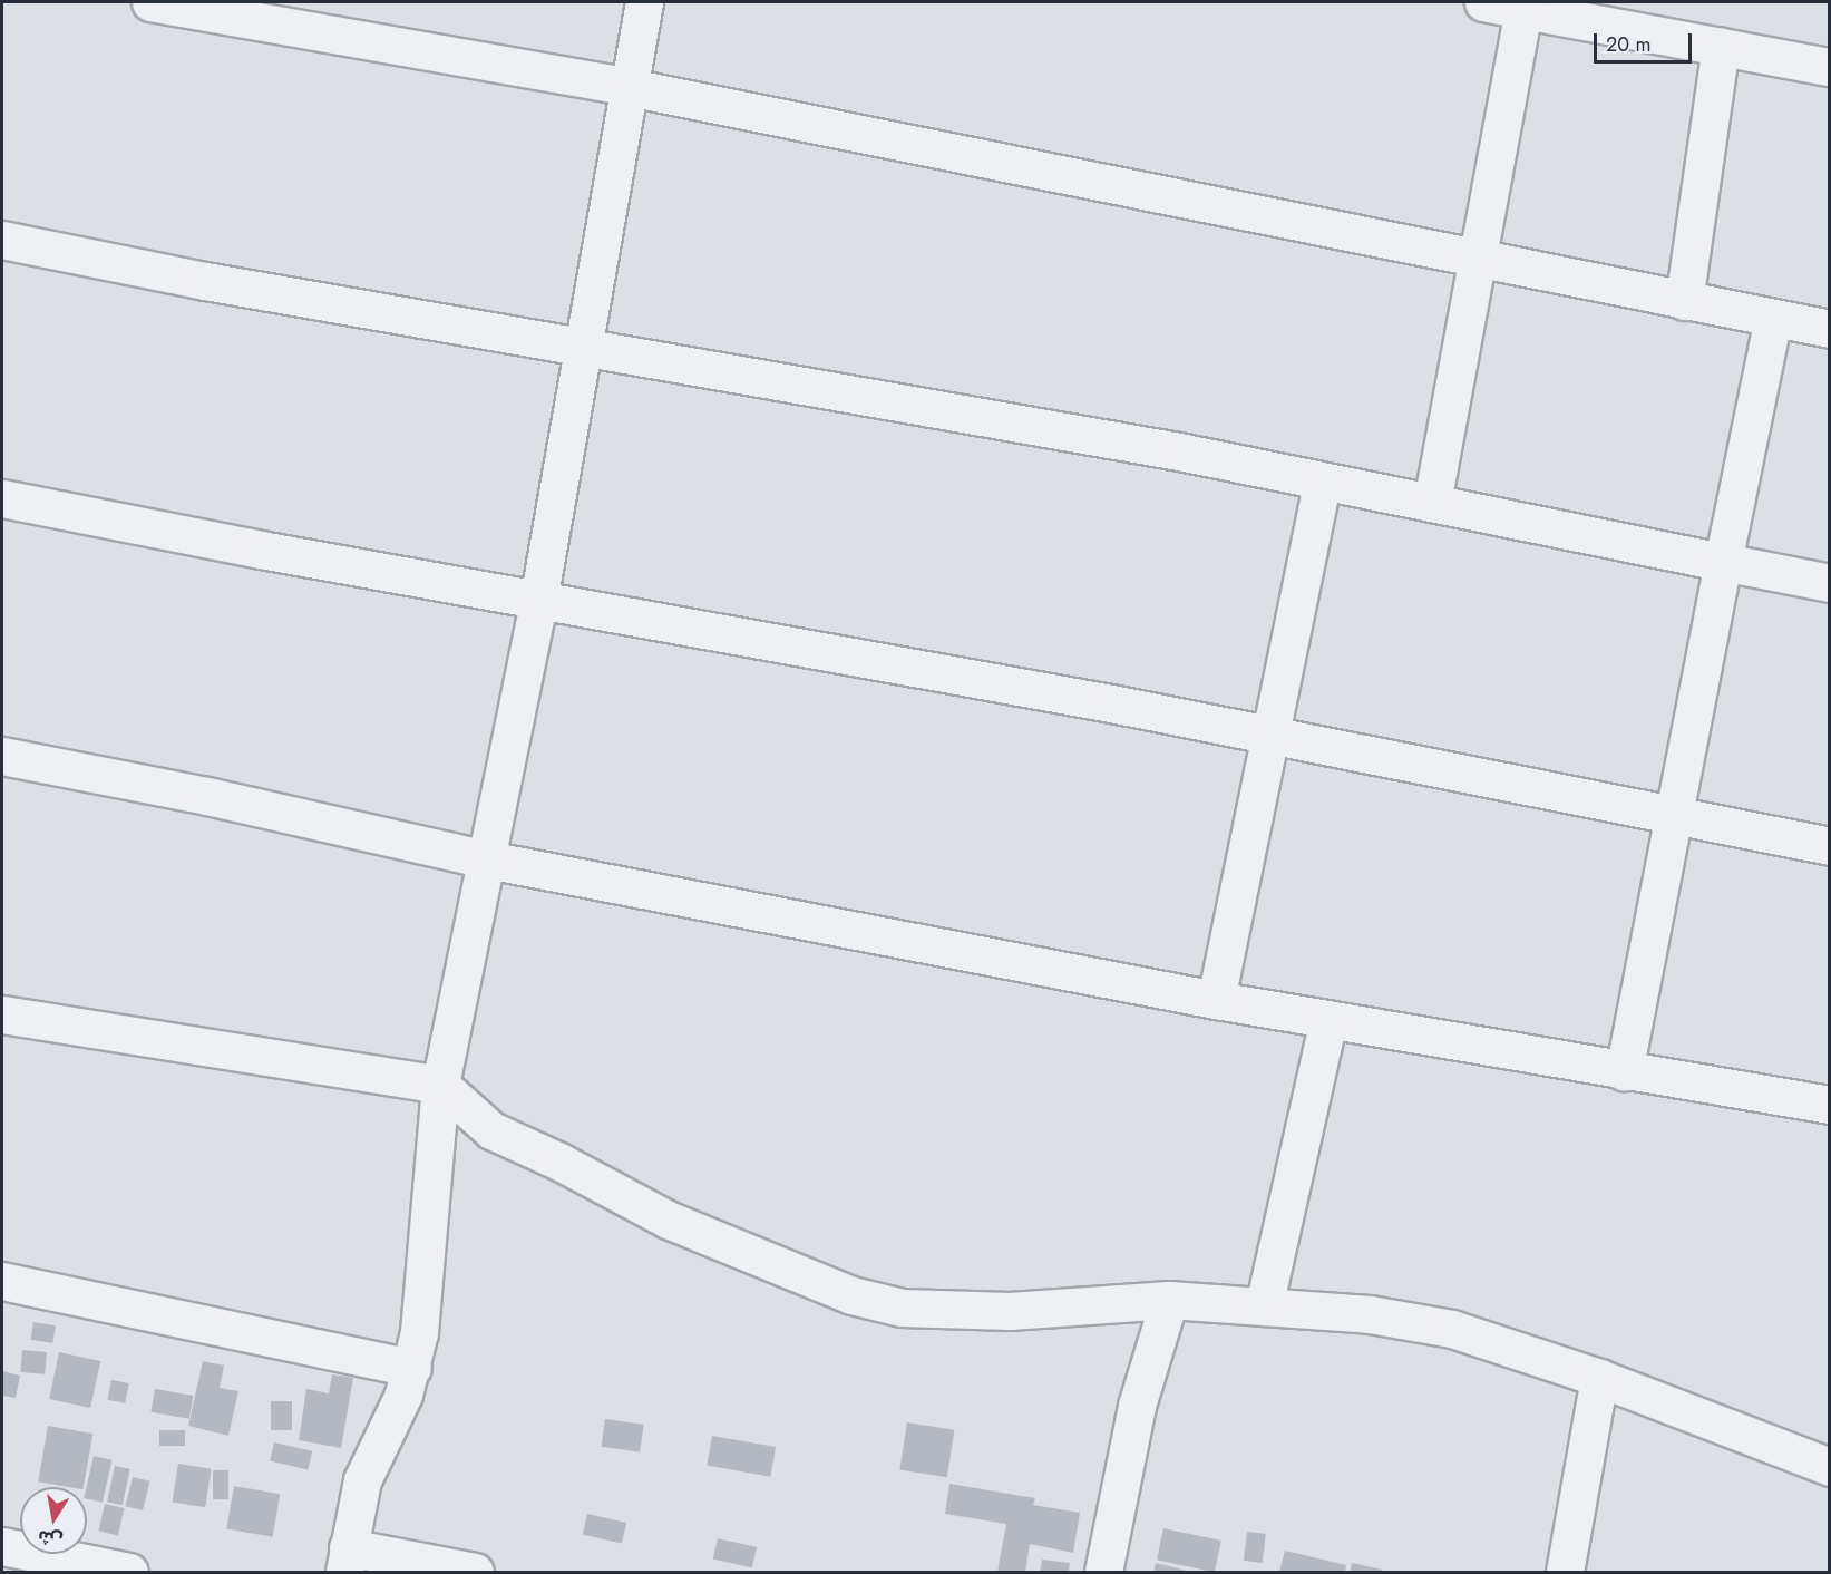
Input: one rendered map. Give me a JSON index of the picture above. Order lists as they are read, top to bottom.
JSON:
{
  "scale_bar": "20 m",
  "north": "bottom"
}
